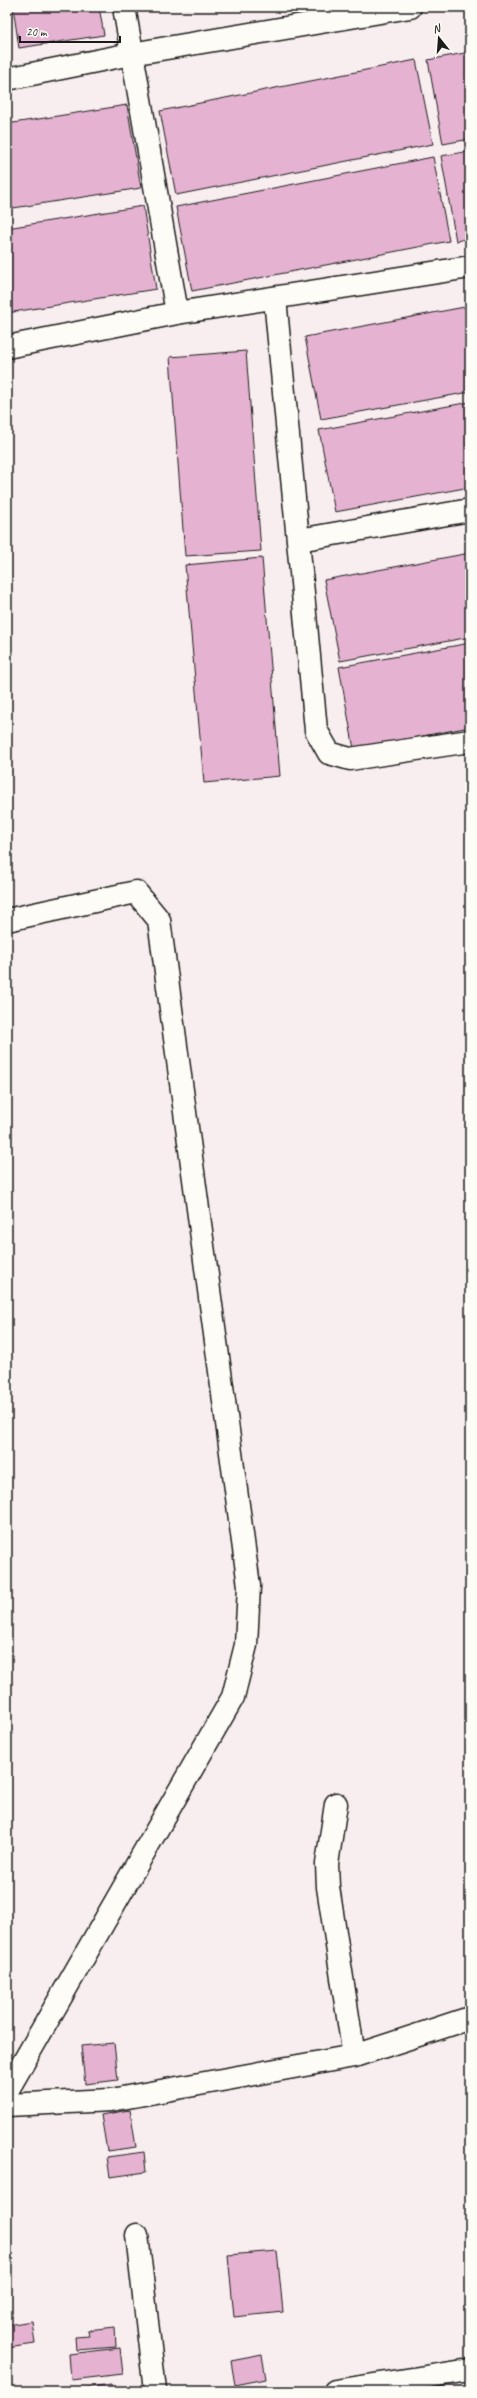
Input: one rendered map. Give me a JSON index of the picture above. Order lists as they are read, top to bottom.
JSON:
{
  "scale_bar": "20 m",
  "north": "top"
}
